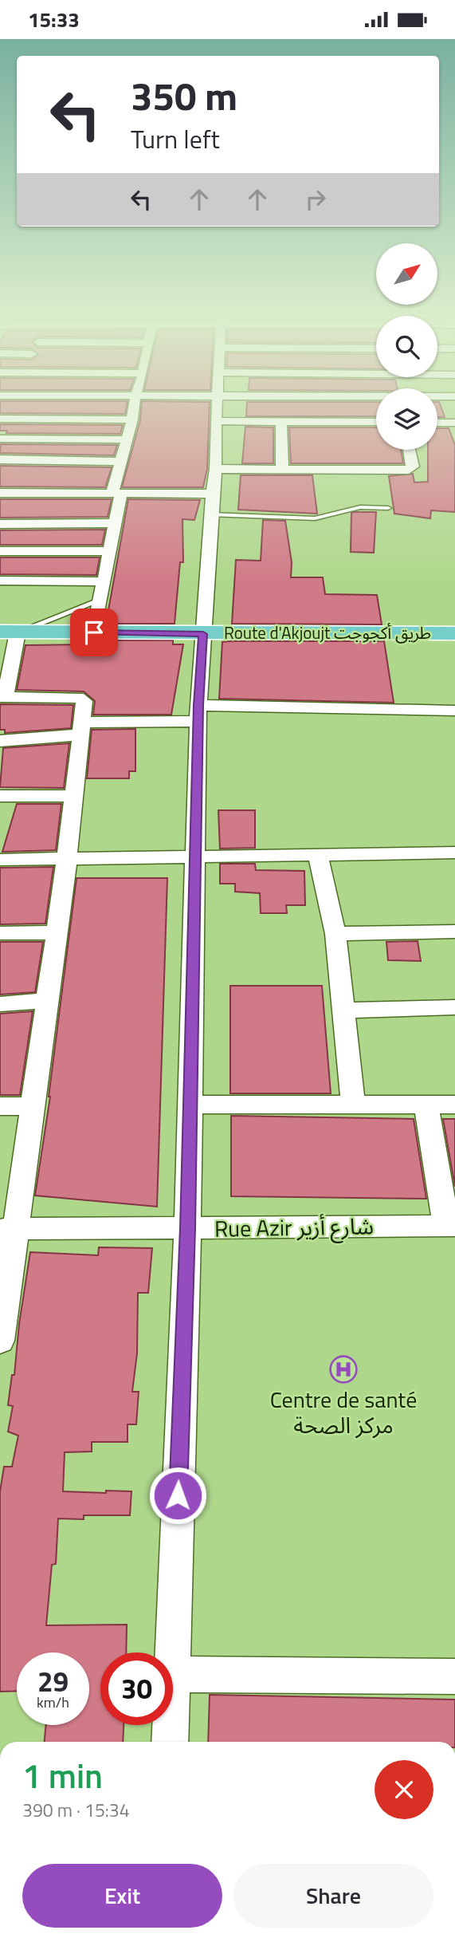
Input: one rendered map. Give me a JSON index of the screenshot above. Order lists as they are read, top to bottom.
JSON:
{
  "streets": {
    "highway": ["Route d'Akjoujt طريق أكجوجت"],
    "street": ["Rue Azir شارع أزير"]
  },
  "places": {
    "hospital": ["Centre de santé مركز الصحة"]
  },
  "north": "top right",
  "page": {
    "status": "15:33",
    "turn": ["350 m", "Turn left"],
    "speed": "29 km/h",
    "limit": "30",
    "heading": ["1 min", "390 m · 15:34"],
    "buttons": ["Exit", "Share"]
  }
}
